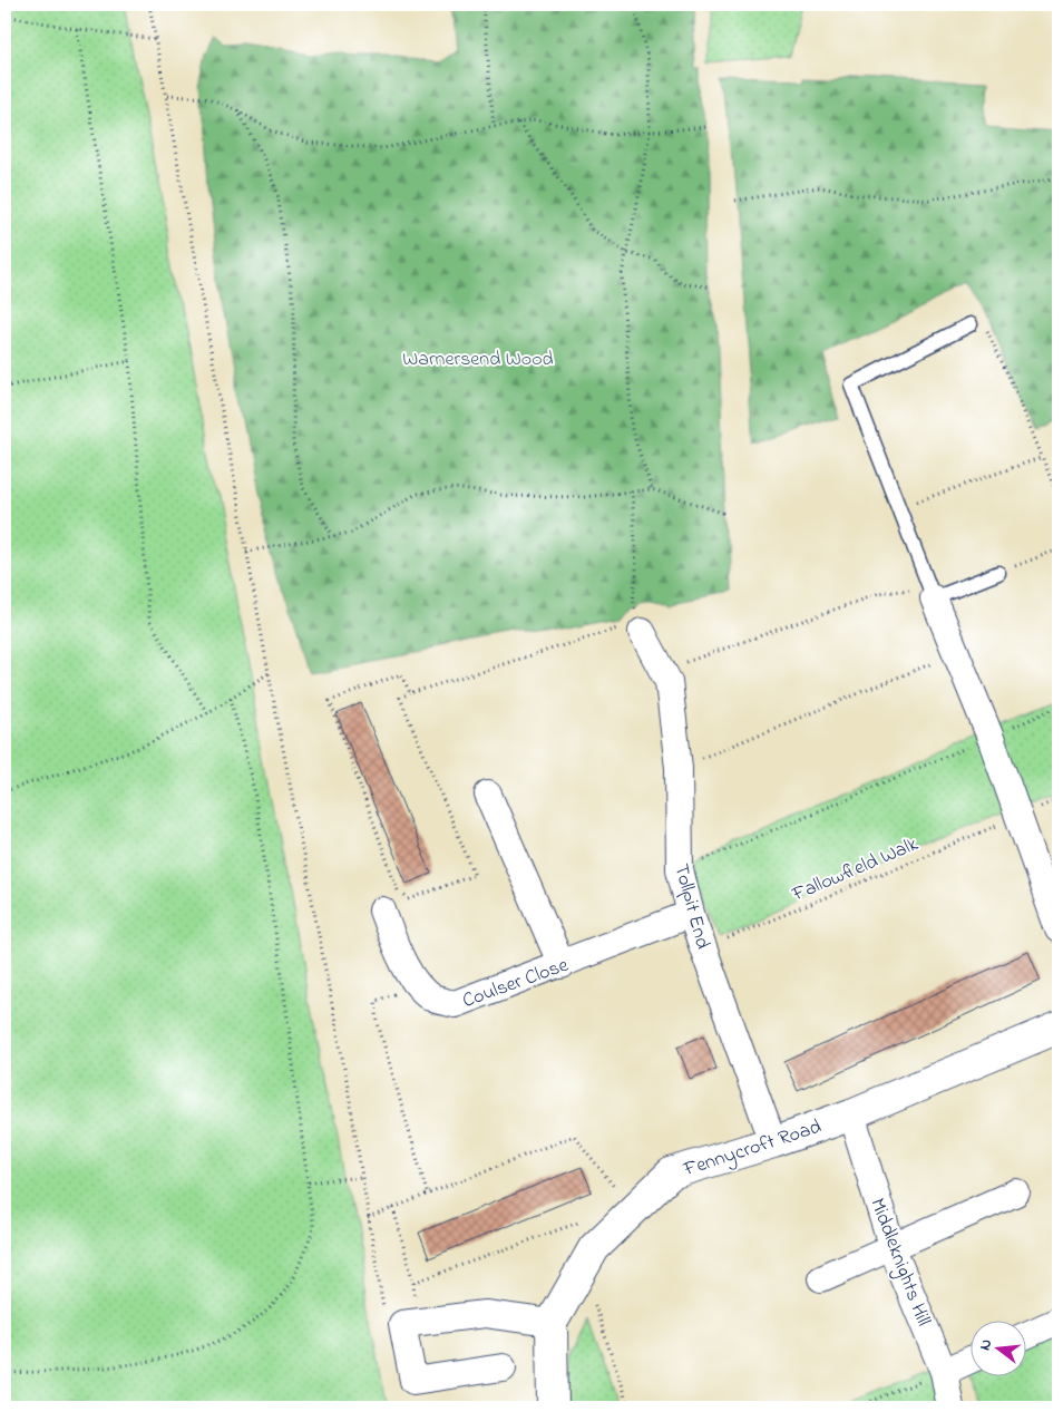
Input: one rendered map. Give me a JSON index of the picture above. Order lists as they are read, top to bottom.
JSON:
{
  "streets": {
    "street": [
      "Tollpit End",
      "Coulser Close",
      "Fennycroft Road",
      "Middleknights Hill"
    ],
    "path": ["Fallowfield Walk"]
  },
  "crossings": [
    ["Fallowfield Walk", "Tollpit End"],
    ["Tollpit End", "Coulser Close"],
    ["Tollpit End", "Fennycroft Road"],
    ["Fennycroft Road", "Middleknights Hill"]
  ],
  "parks": ["Warnersend Wood"],
  "north": "left"
}
